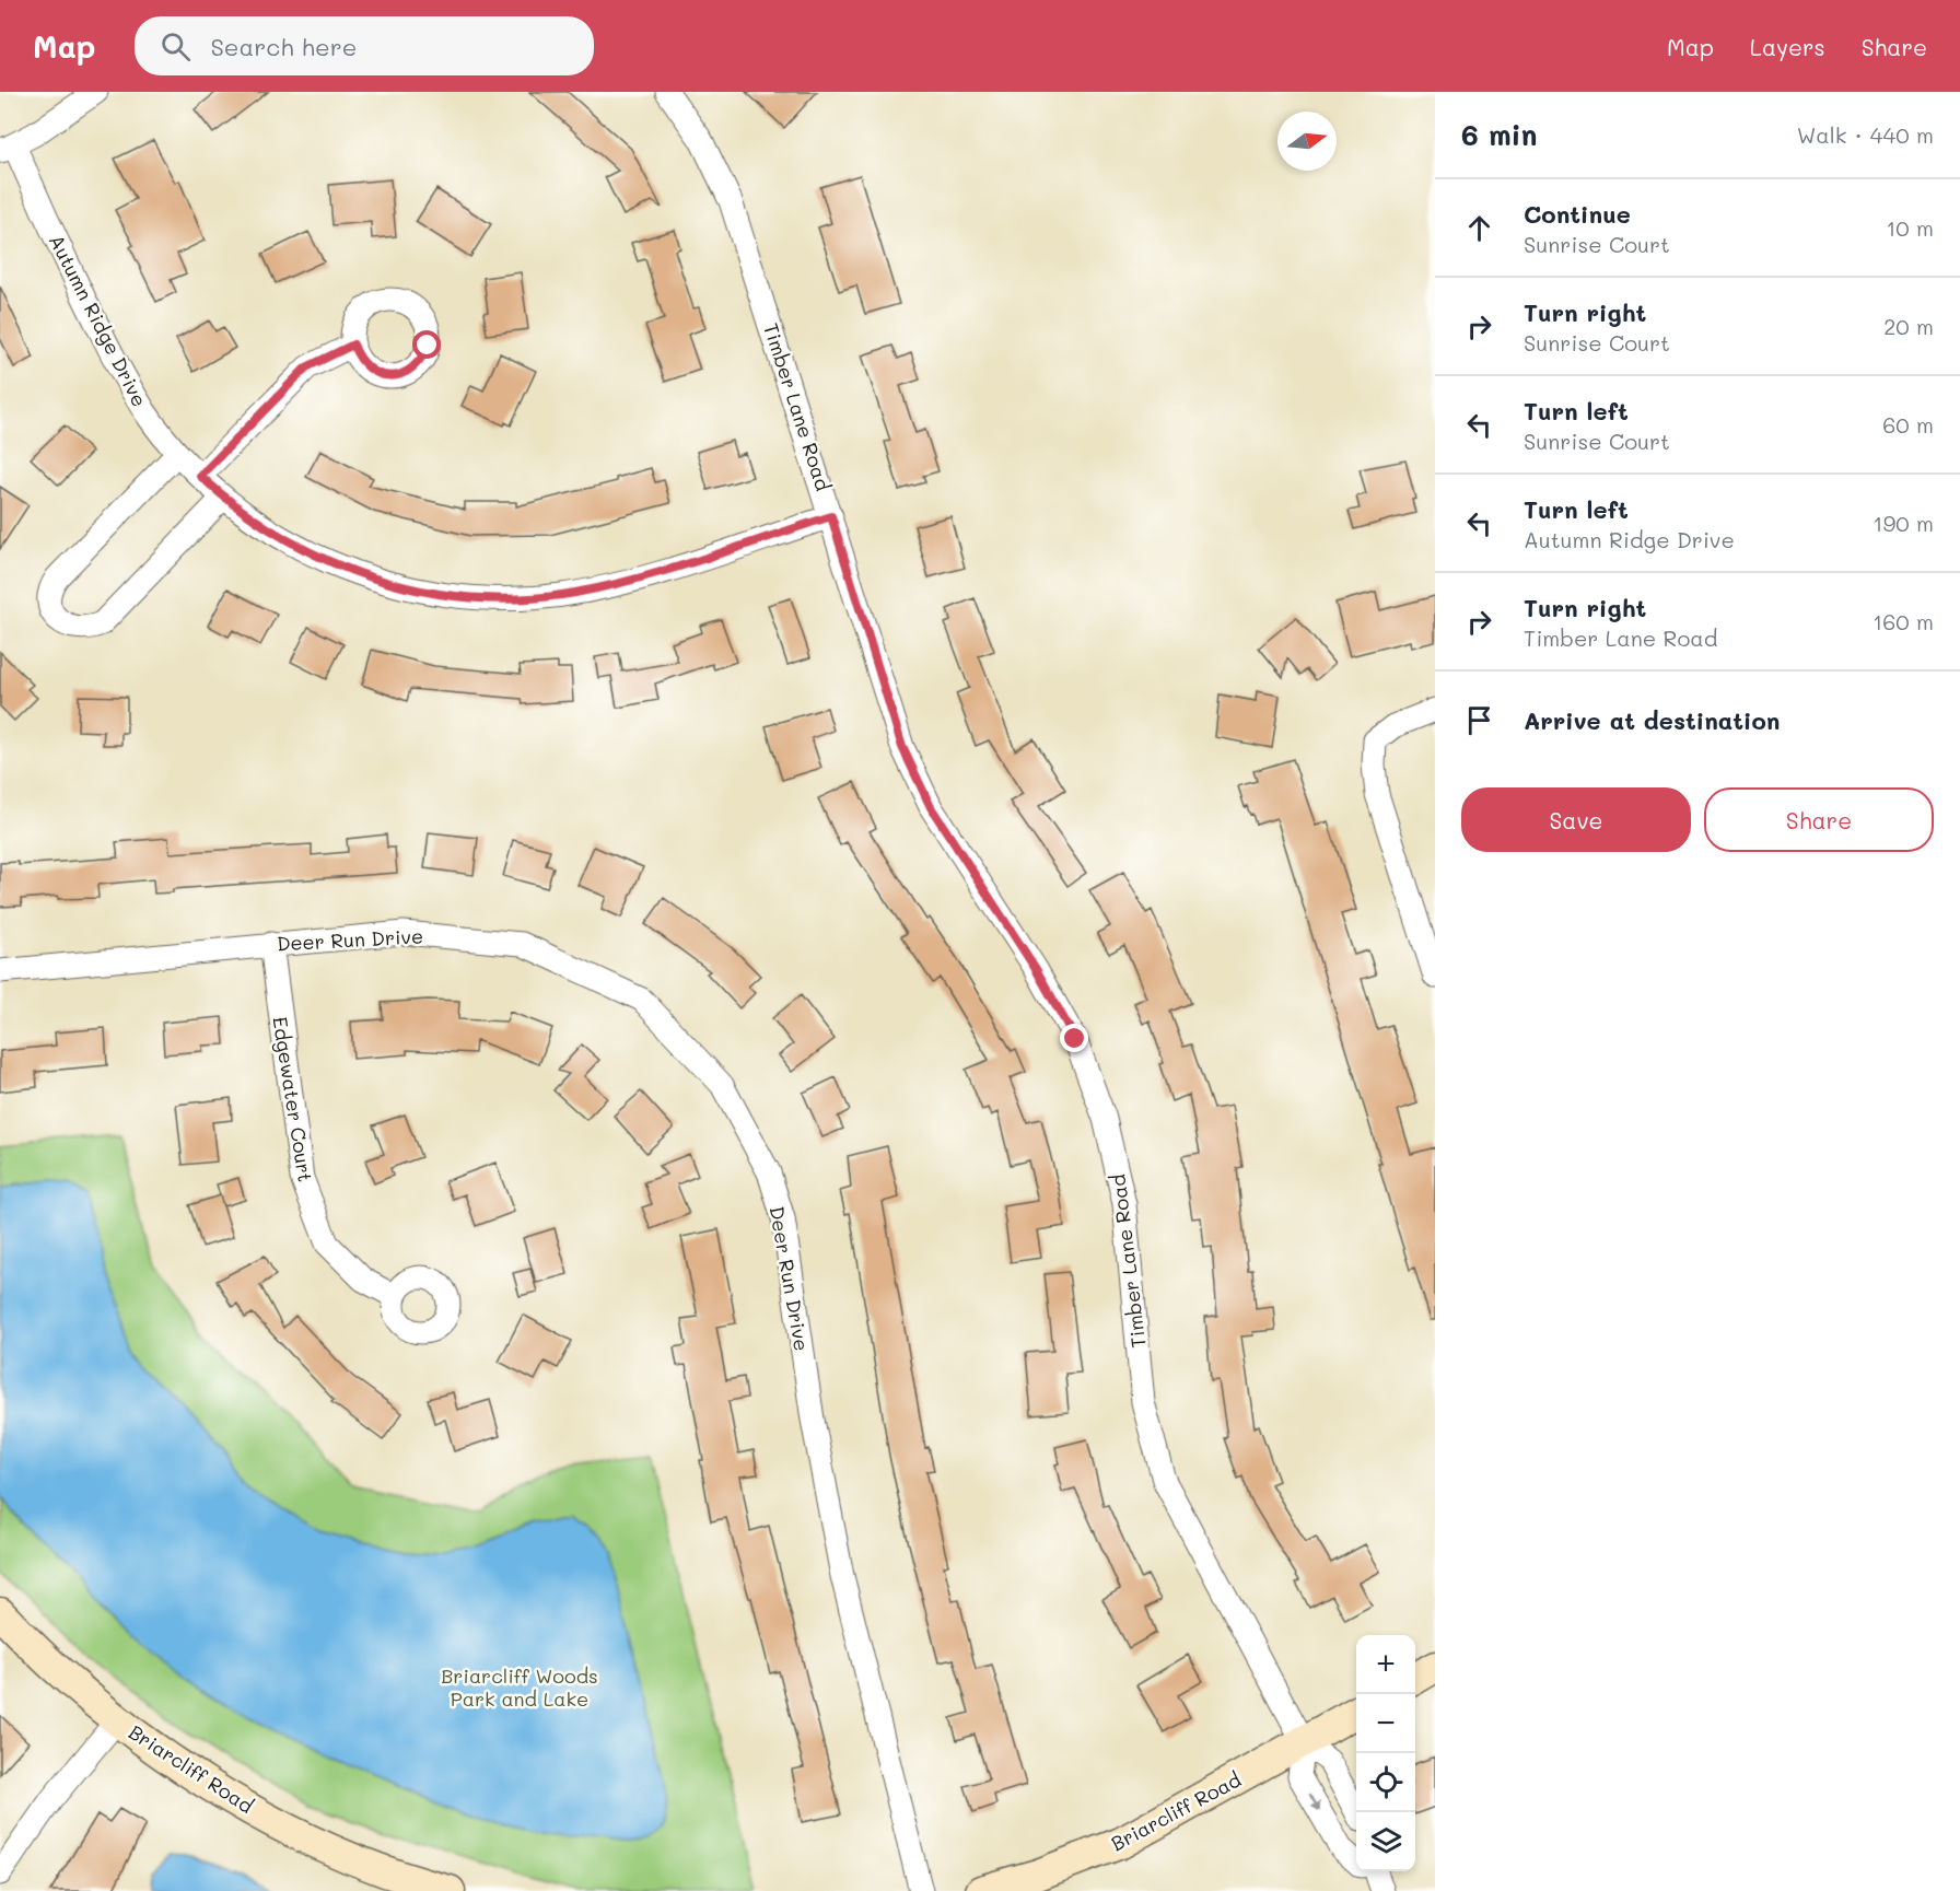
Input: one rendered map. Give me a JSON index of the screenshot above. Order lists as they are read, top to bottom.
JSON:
{
  "streets": {
    "street": [
      "Autumn Ridge Drive",
      "Timber Lane Road",
      "Deer Run Drive",
      "Edgewater Court",
      "Briarcliff Road"
    ]
  },
  "crossings": [
    ["Autumn Ridge Drive", "Timber Lane Road"],
    ["Timber Lane Road", "Briarcliff Road"],
    ["Deer Run Drive", "Edgewater Court"]
  ],
  "parks": ["Briarcliff Woods Park and Lake"],
  "north": "right",
  "page": {
    "header": "Map",
    "search": "Search here",
    "nav": ["Map", "Layers", "Share"],
    "heading": ["6 min", "Walk · 440 m"],
    "list": [
      ["Continue", "Sunrise Court", "10 m"],
      ["Turn right", "Sunrise Court", "20 m"],
      ["Turn left", "Sunrise Court", "60 m"],
      ["Turn left", "Autumn Ridge Drive", "190 m"],
      ["Turn right", "Timber Lane Road", "160 m"],
      "Arrive at destination"
    ],
    "buttons": ["Save", "Share"],
    "map_buttons": ["+", "−"]
  }
}
